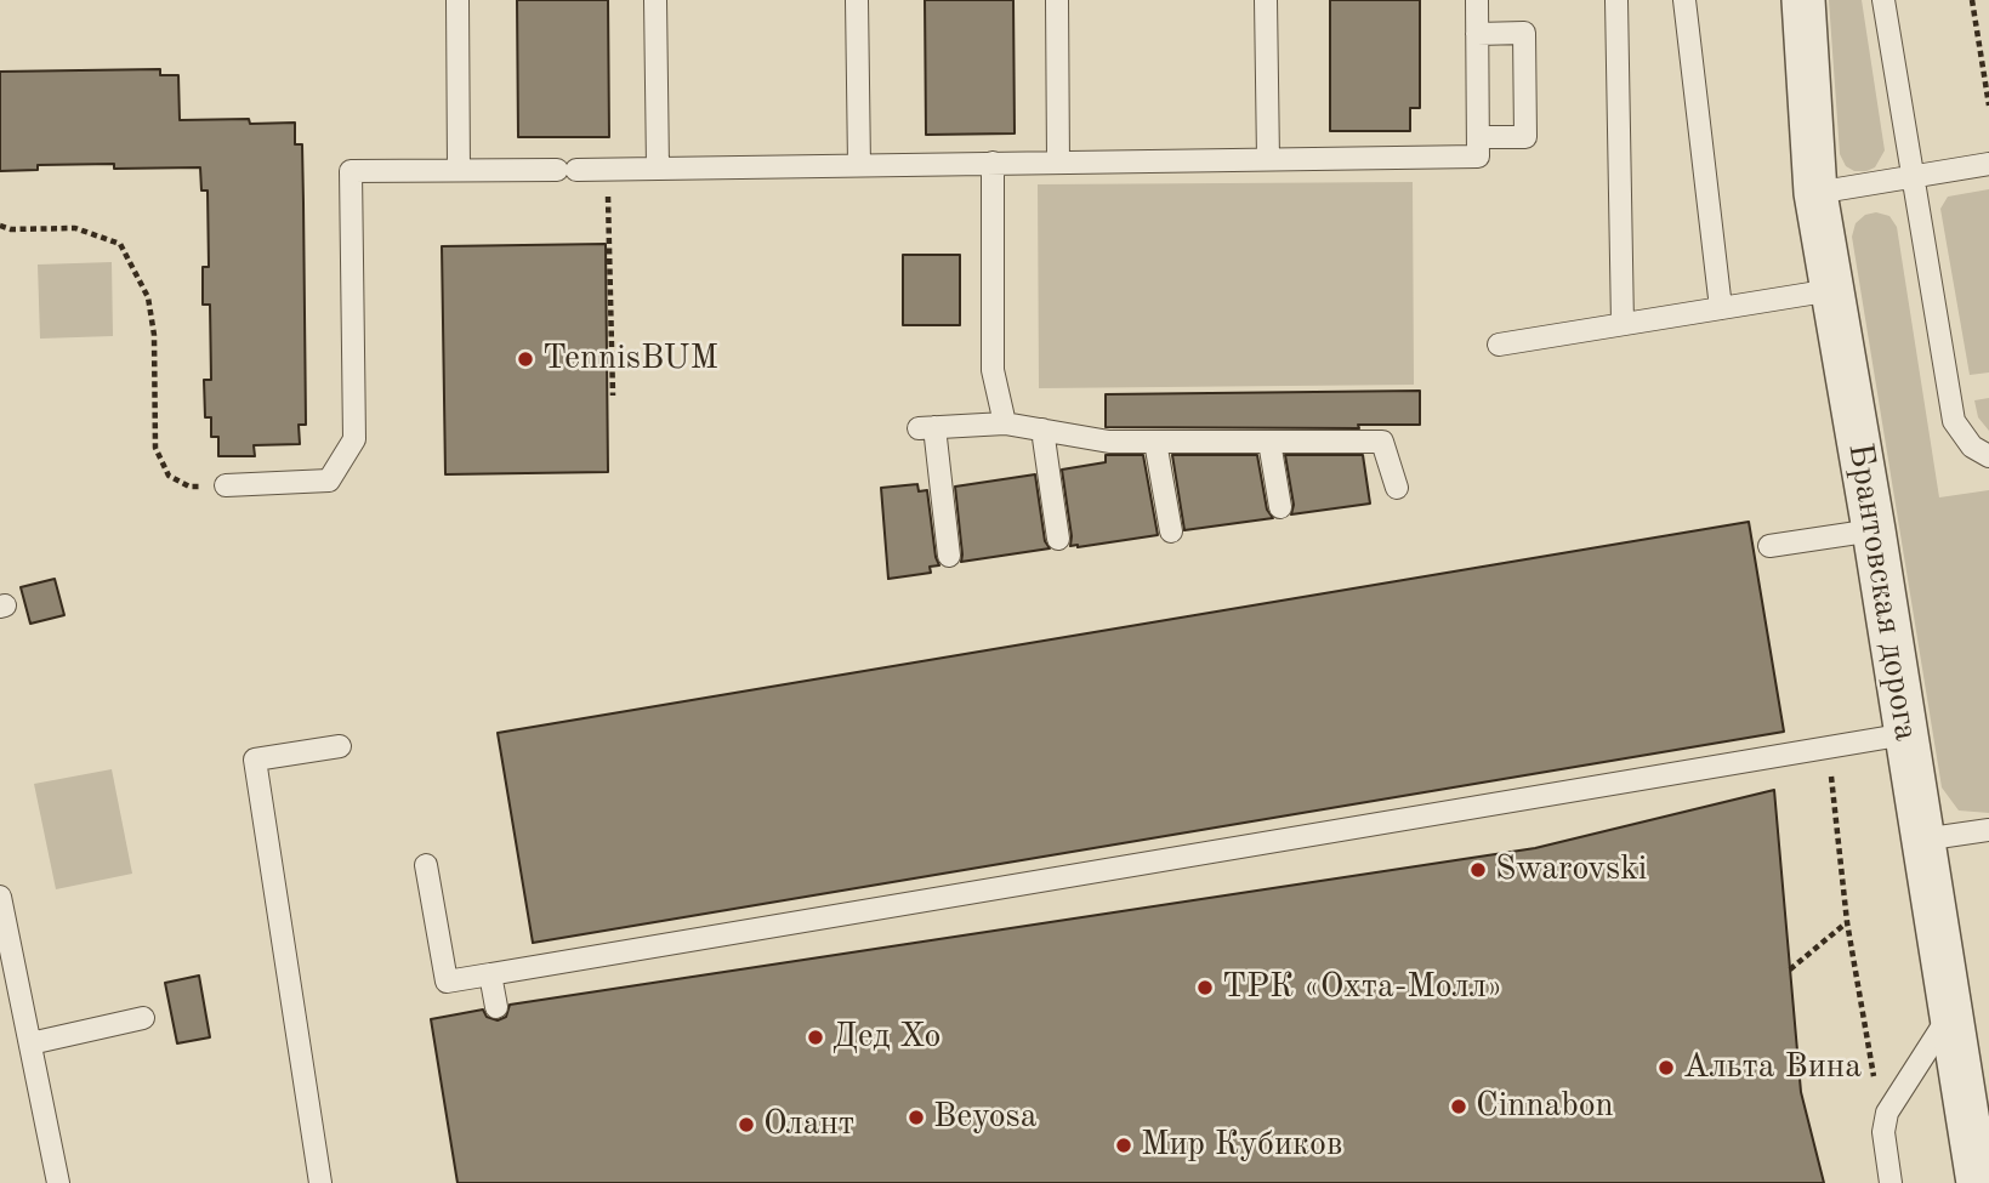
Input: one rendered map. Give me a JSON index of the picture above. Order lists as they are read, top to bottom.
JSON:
{
  "streets": {
    "street": ["Брантовская дорога"]
  },
  "places": [
    "TennisBUM",
    "Swarovski",
    "ТРК «Охта-Молл»",
    "Дед Хо",
    "Альта Вина",
    "Cinnabon",
    "Beyosa",
    "Олант",
    "Мир Кубиков"
  ]
}
